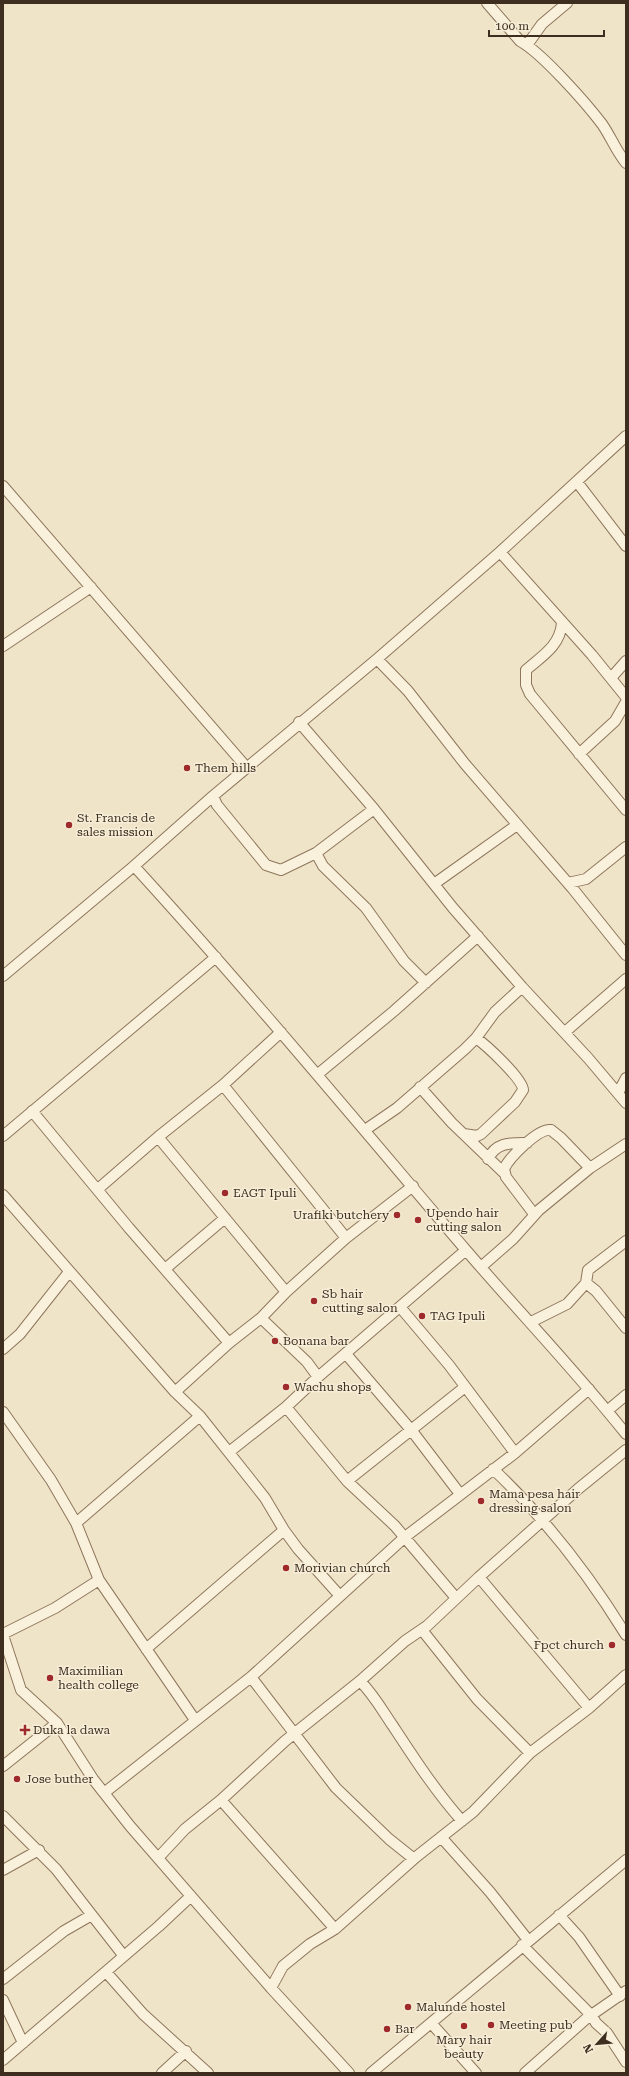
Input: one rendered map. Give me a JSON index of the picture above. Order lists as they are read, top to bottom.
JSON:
{
  "places": {
    "other": [
      "Them hills",
      "St. Francis de sales mission",
      "EAGT Ipuli",
      "Urafiki butchery",
      "Upendo hair cutting salon",
      "Sb hair cutting salon",
      "TAG Ipuli",
      "Bonana bar",
      "Wachu shops",
      "Mama pesa hair dressing salon",
      "Morivian church",
      "Fpct church",
      "Maximilian health college",
      "Jose buther",
      "Malunde hostel",
      "Meeting pub",
      "Mary hair beauty",
      "Bar"
    ],
    "health": ["Duka la dawa"]
  },
  "scale_bar": "100 m",
  "north": "bottom left"
}
